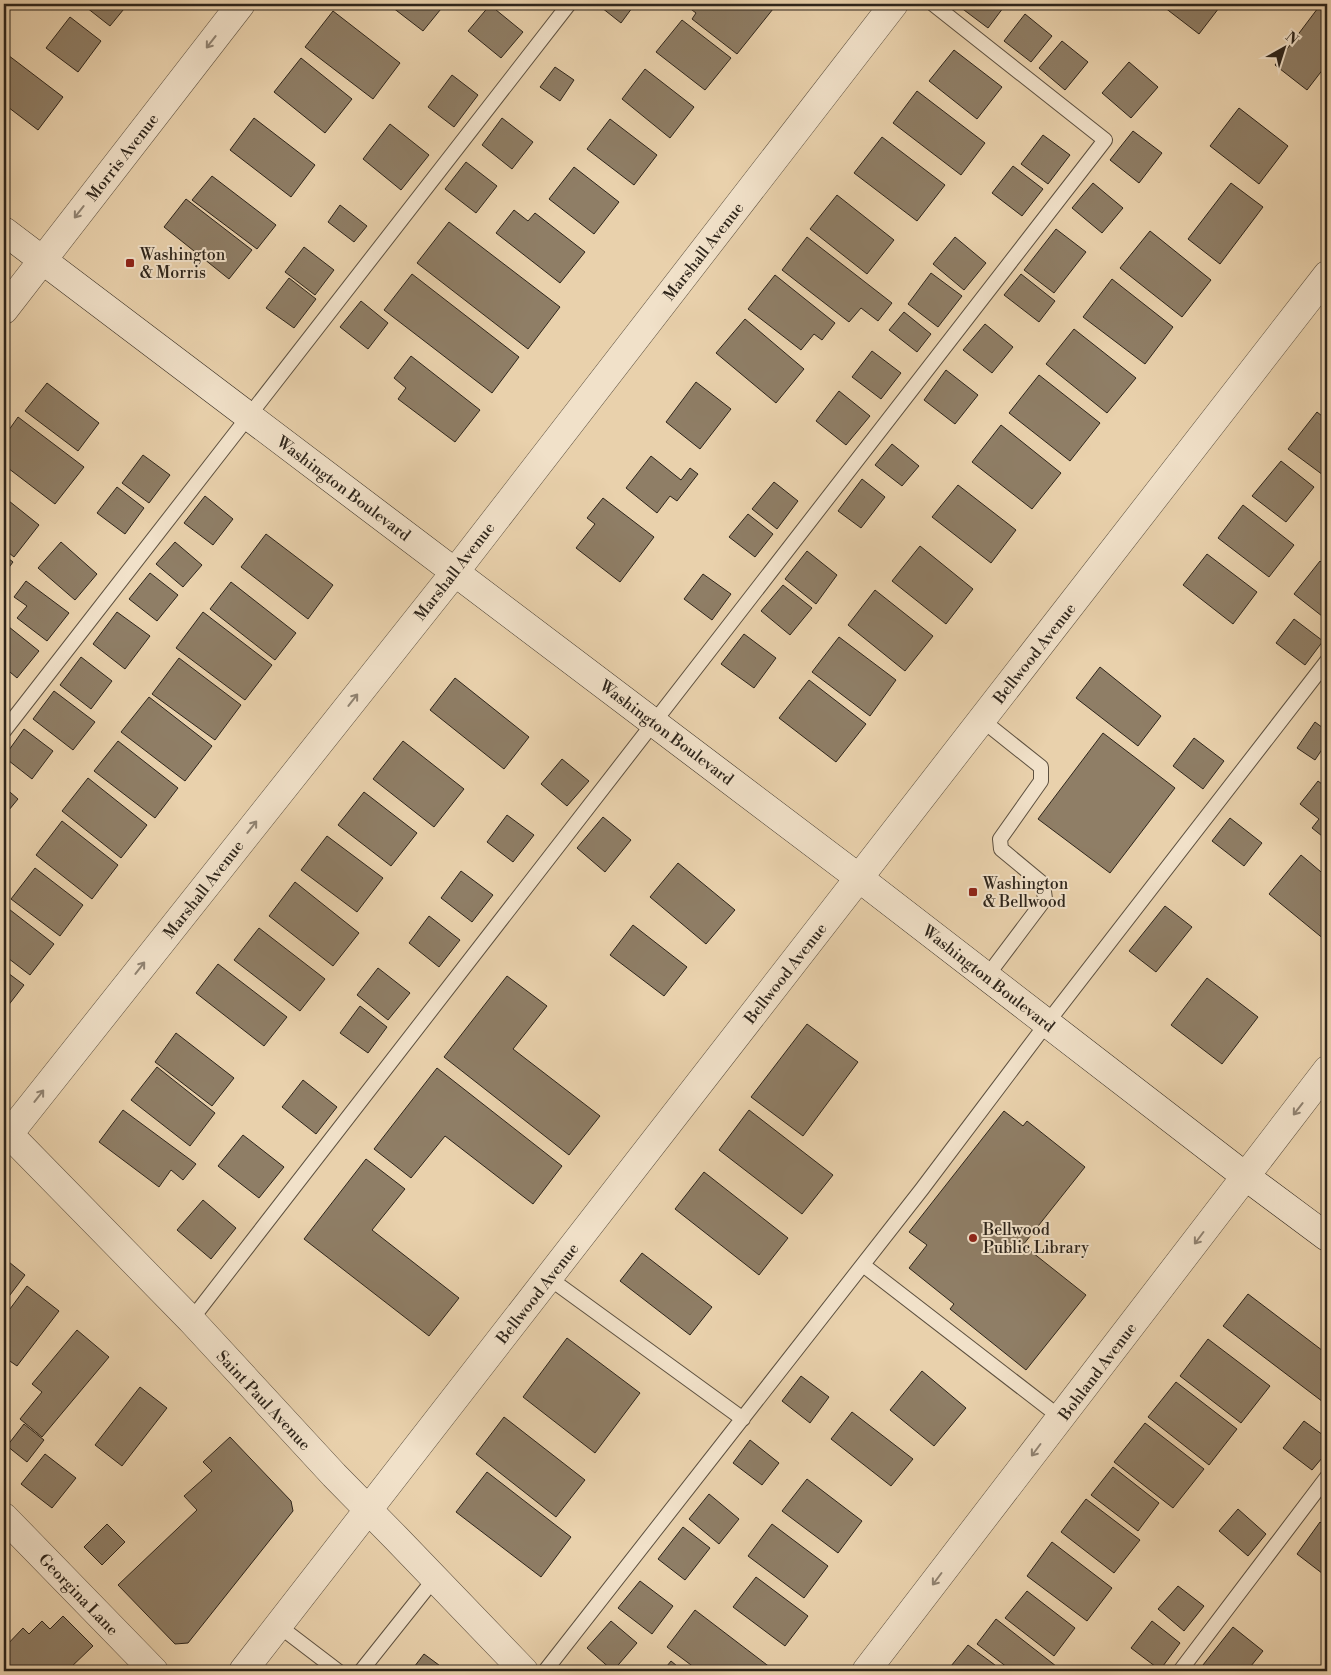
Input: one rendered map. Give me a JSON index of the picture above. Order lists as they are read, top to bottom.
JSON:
{
  "streets": {
    "street": [
      "Morris Avenue",
      "Marshall Avenue",
      "Washington Boulevard",
      "Bellwood Avenue",
      "Bohland Avenue",
      "Saint Paul Avenue",
      "Georgina Lane"
    ]
  },
  "crossings": [
    ["Morris Avenue", "Washington Boulevard"],
    ["Marshall Avenue", "Washington Boulevard"],
    ["Marshall Avenue", "Saint Paul Avenue"],
    ["Washington Boulevard", "Bellwood Avenue"],
    ["Washington Boulevard", "Bohland Avenue"],
    ["Bellwood Avenue", "Saint Paul Avenue"]
  ],
  "one_way": ["Morris Avenue", "Marshall Avenue", "Bohland Avenue"],
  "places": {
    "transit": ["Washington & Morris", "Washington & Bellwood"],
    "other": ["Bellwood Public Library"]
  },
  "north": "top right"
}
